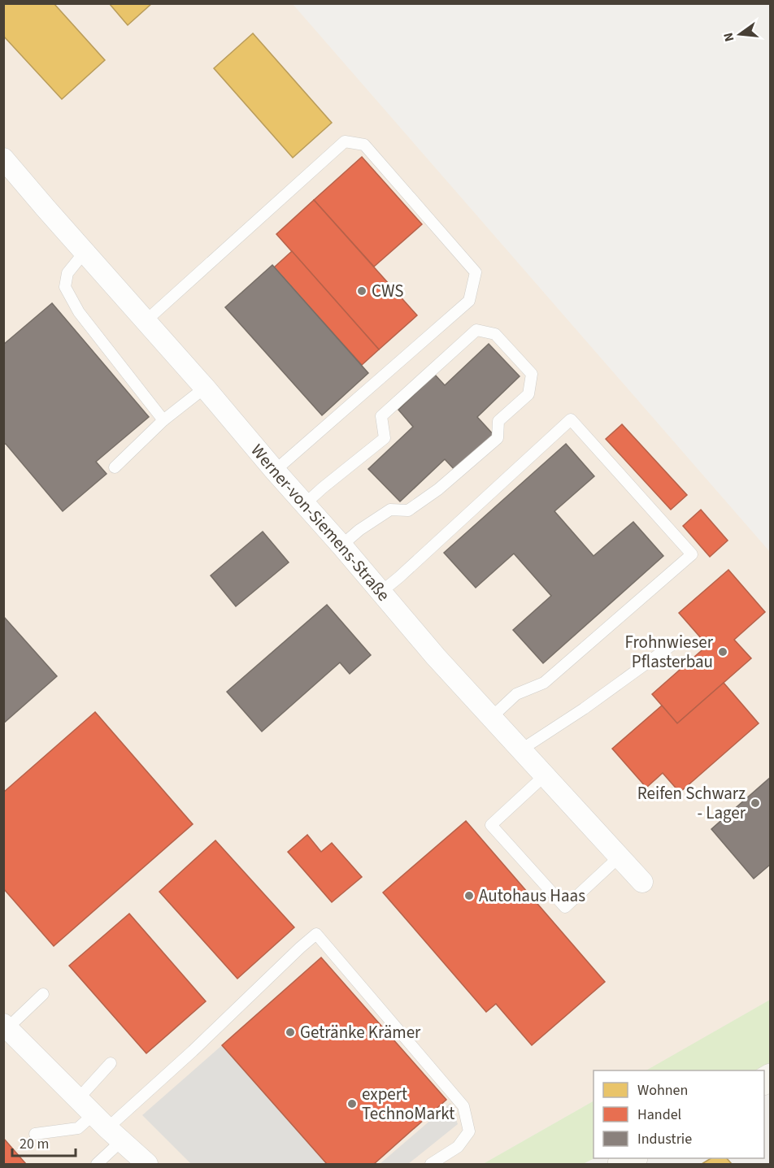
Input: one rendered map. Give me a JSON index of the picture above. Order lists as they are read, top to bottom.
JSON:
{
  "streets": {
    "street": ["Werner-von-Siemens-Straße"]
  },
  "places": [
    "CWS",
    "Frohnwieser Pflasterbau",
    "Reifen Schwarz - Lager",
    "Autohaus Haas",
    "Getränke Krämer",
    "expert TechnoMarkt"
  ],
  "legend": ["Wohnen", "Handel", "Industrie"],
  "scale_bar": "20 m",
  "north": "left"
}
